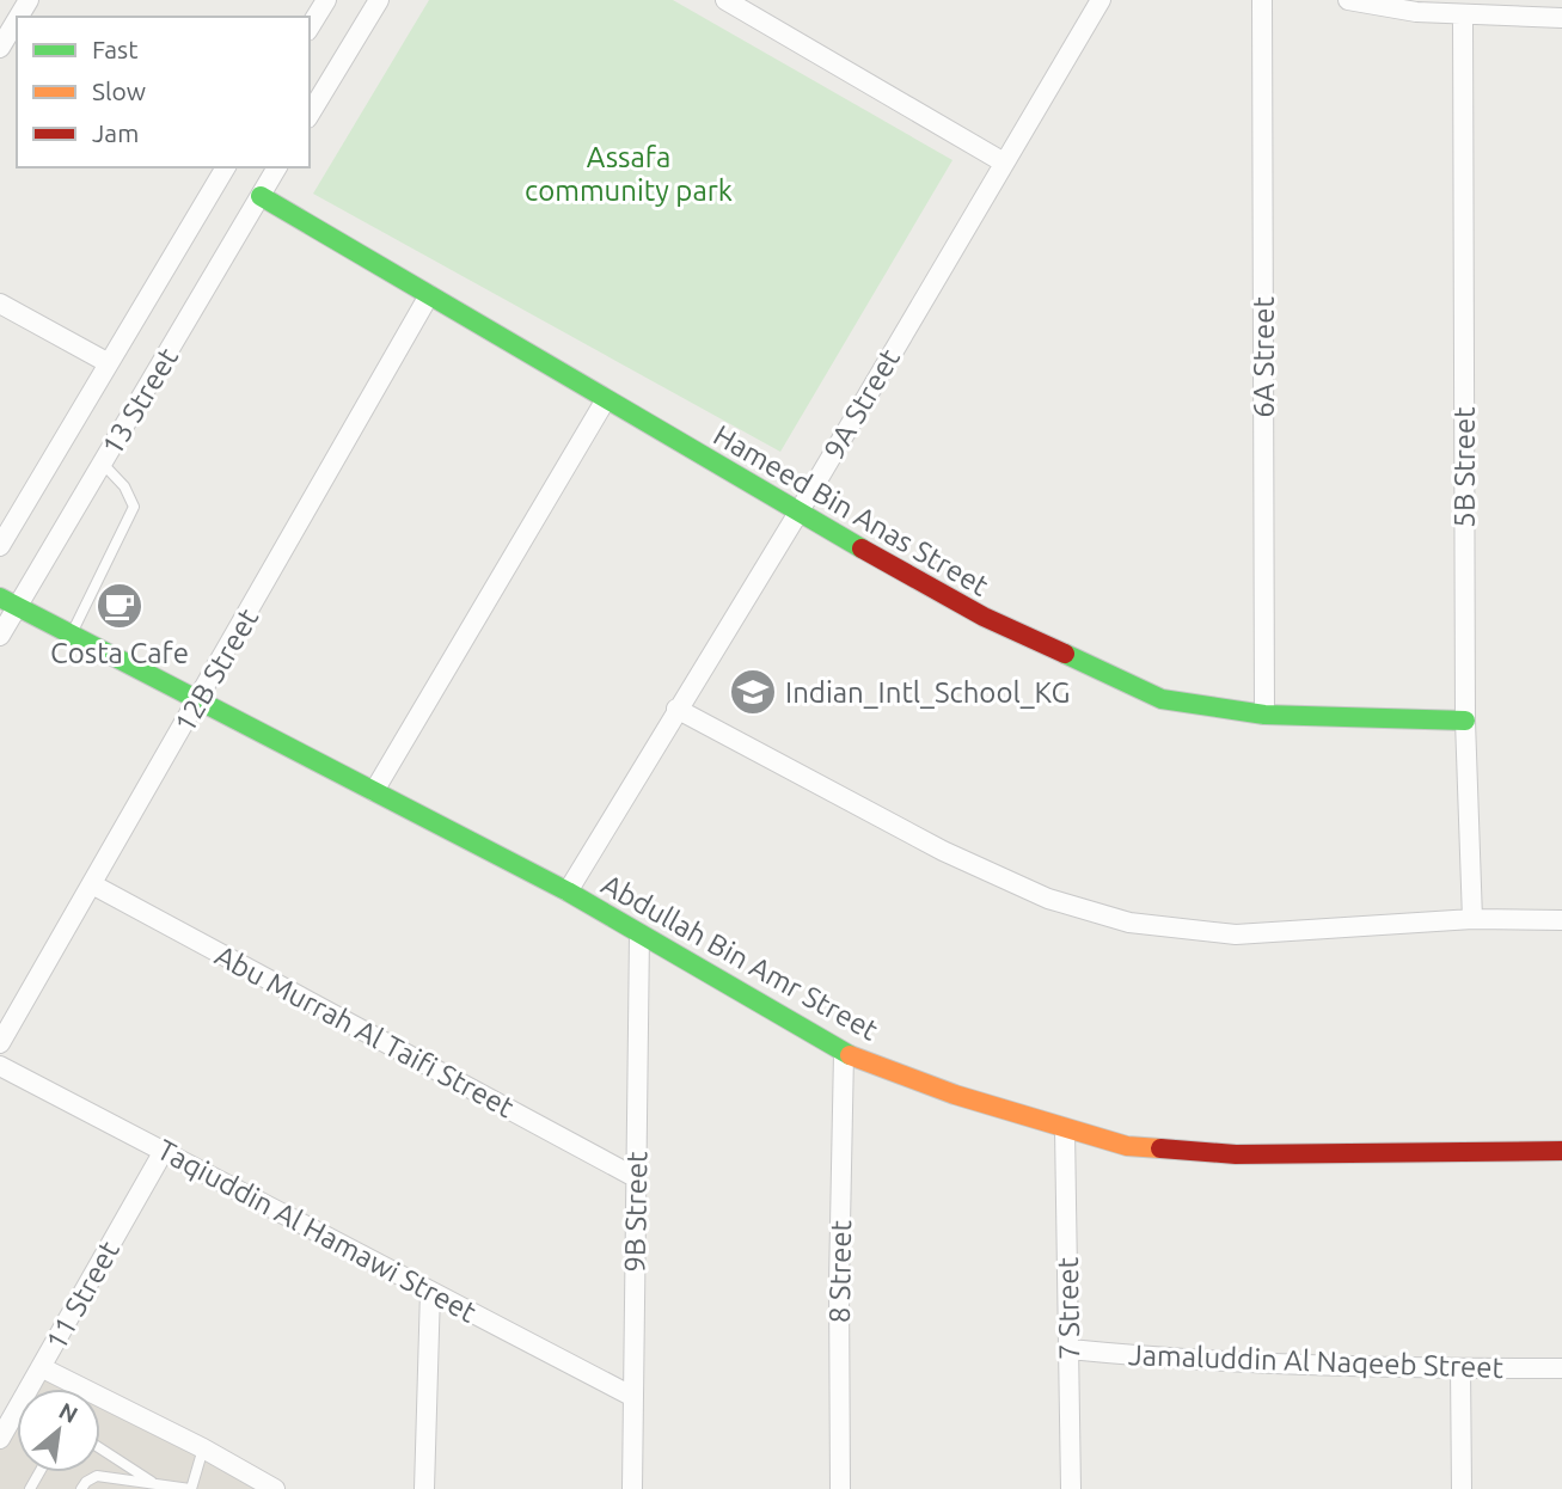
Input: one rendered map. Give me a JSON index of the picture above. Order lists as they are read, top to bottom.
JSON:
{
  "streets": {
    "street": [
      "6A Street",
      "13 Street",
      "9A Street",
      "5B Street",
      "Hameed Bin Anas Street",
      "12B Street",
      "Abdullah Bin Amr Street",
      "Abu Murrah Al Taifi Street",
      "9B Street",
      "Taqiuddin Al Hamawi Street",
      "8 Street",
      "11 Street",
      "7 Street",
      "Jamaluddin Al Naqeeb Street"
    ]
  },
  "crossings": [
    ["6A Street", "Hameed Bin Anas Street"],
    ["13 Street", "Hameed Bin Anas Street"],
    ["13 Street", "Abdullah Bin Amr Street"],
    ["9A Street", "Hameed Bin Anas Street"],
    ["9A Street", "Abdullah Bin Amr Street"],
    ["5B Street", "Hameed Bin Anas Street"],
    ["Hameed Bin Anas Street", "12B Street"],
    ["12B Street", "Abdullah Bin Amr Street"],
    ["12B Street", "Abu Murrah Al Taifi Street"],
    ["Abdullah Bin Amr Street", "9B Street"],
    ["Abdullah Bin Amr Street", "8 Street"],
    ["Abdullah Bin Amr Street", "7 Street"],
    ["Abu Murrah Al Taifi Street", "9B Street"],
    ["9B Street", "Taqiuddin Al Hamawi Street"],
    ["Taqiuddin Al Hamawi Street", "11 Street"],
    ["7 Street", "Jamaluddin Al Naqeeb Street"]
  ],
  "parks": ["Assafa community park"],
  "places": {
    "cafe": ["Costa Cafe"],
    "school or university": ["Indian_Intl_School_KG"]
  },
  "legend": ["Fast", "Slow", "Jam"],
  "north": "top right"
}
